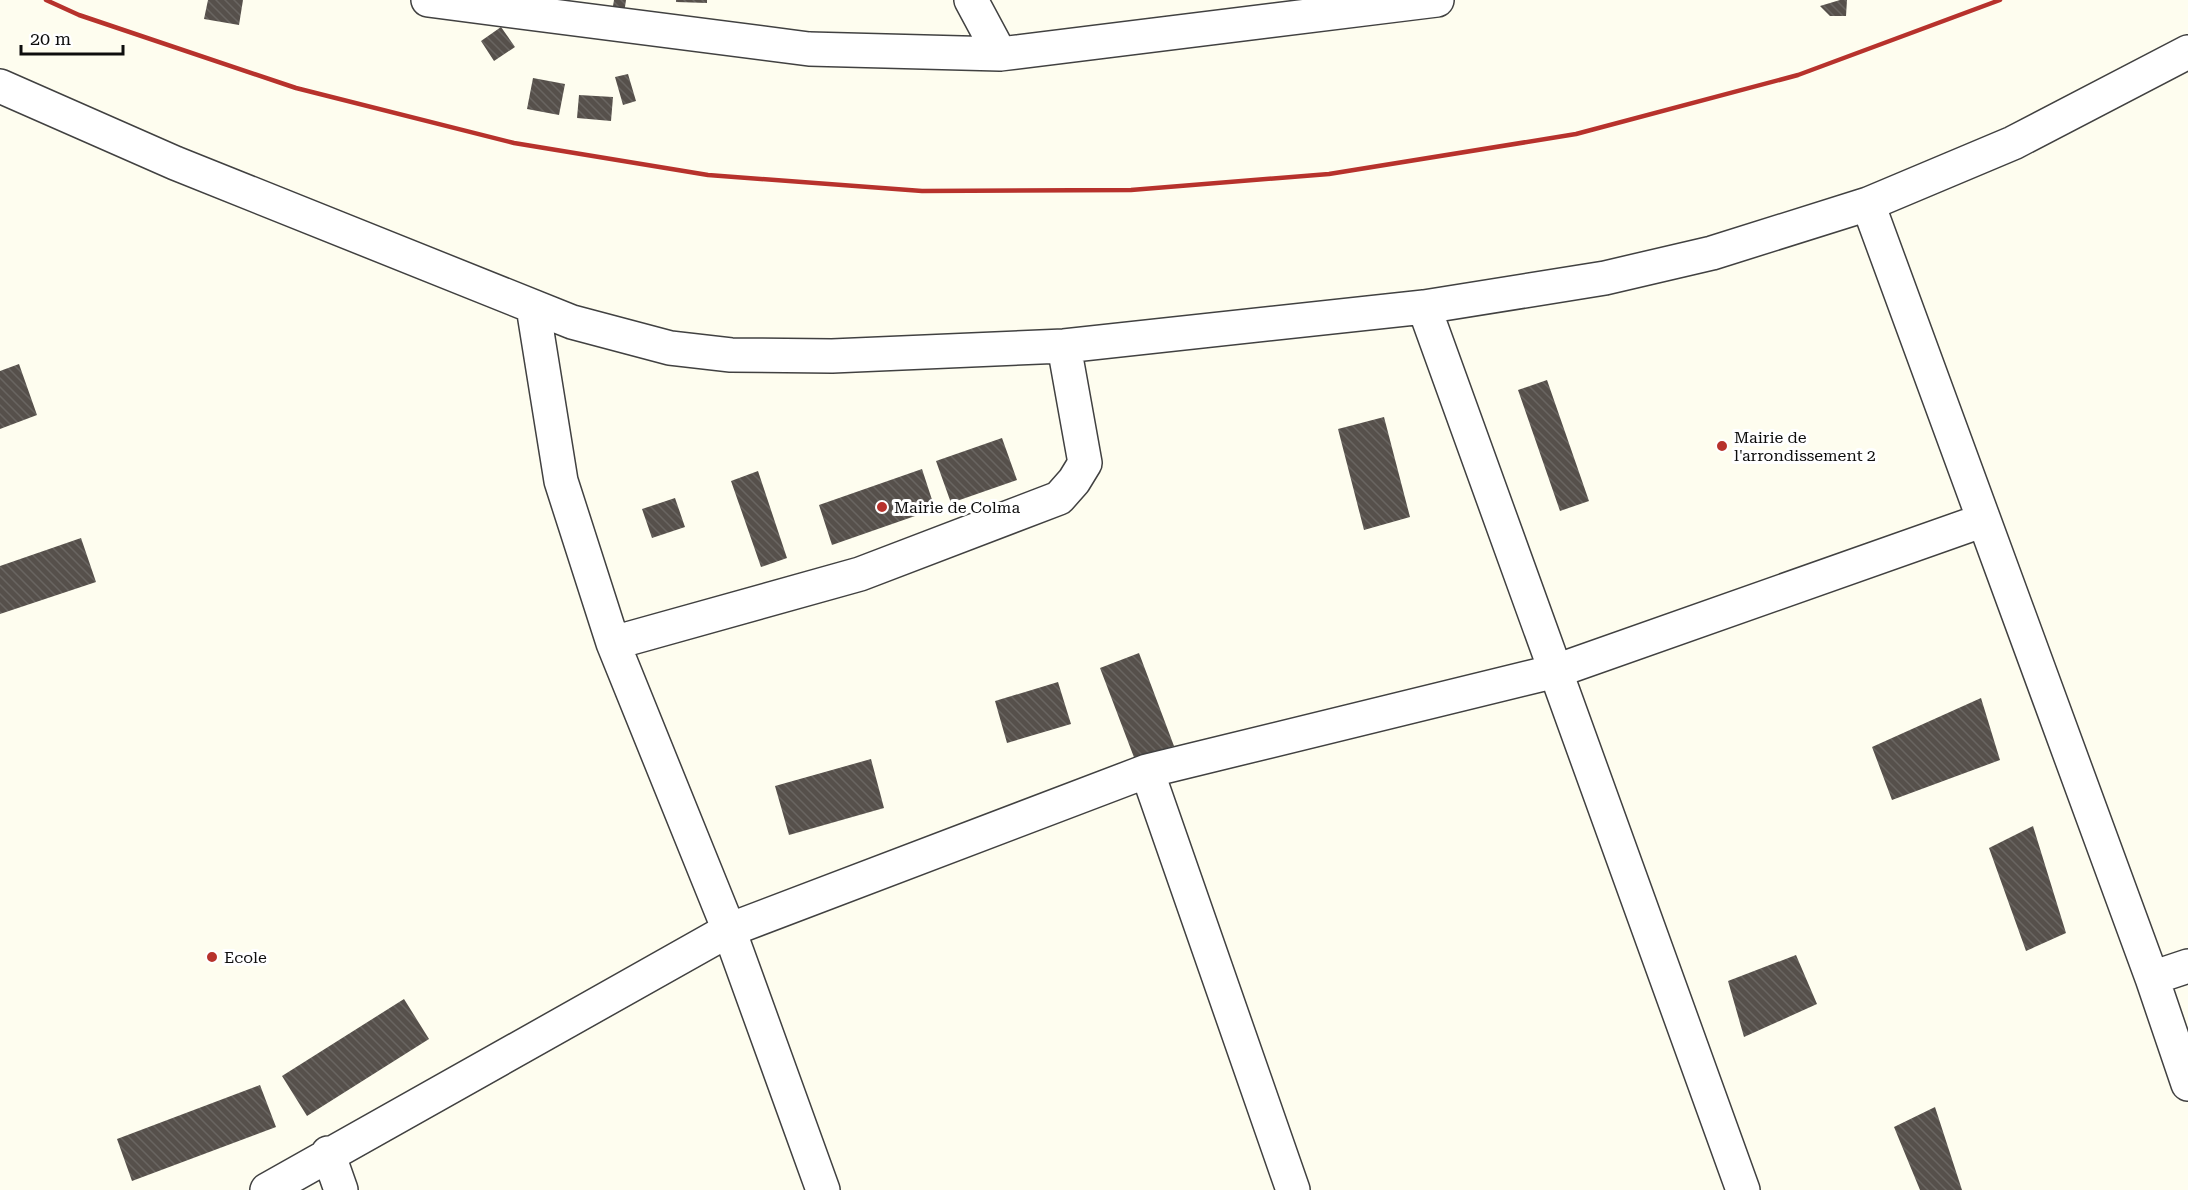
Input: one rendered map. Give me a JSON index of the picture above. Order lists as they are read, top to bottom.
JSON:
{
  "places": ["Mairie de l'arrondissement 2", "Mairie de Colma", "Ecole"],
  "scale_bar": "20 m"
}
